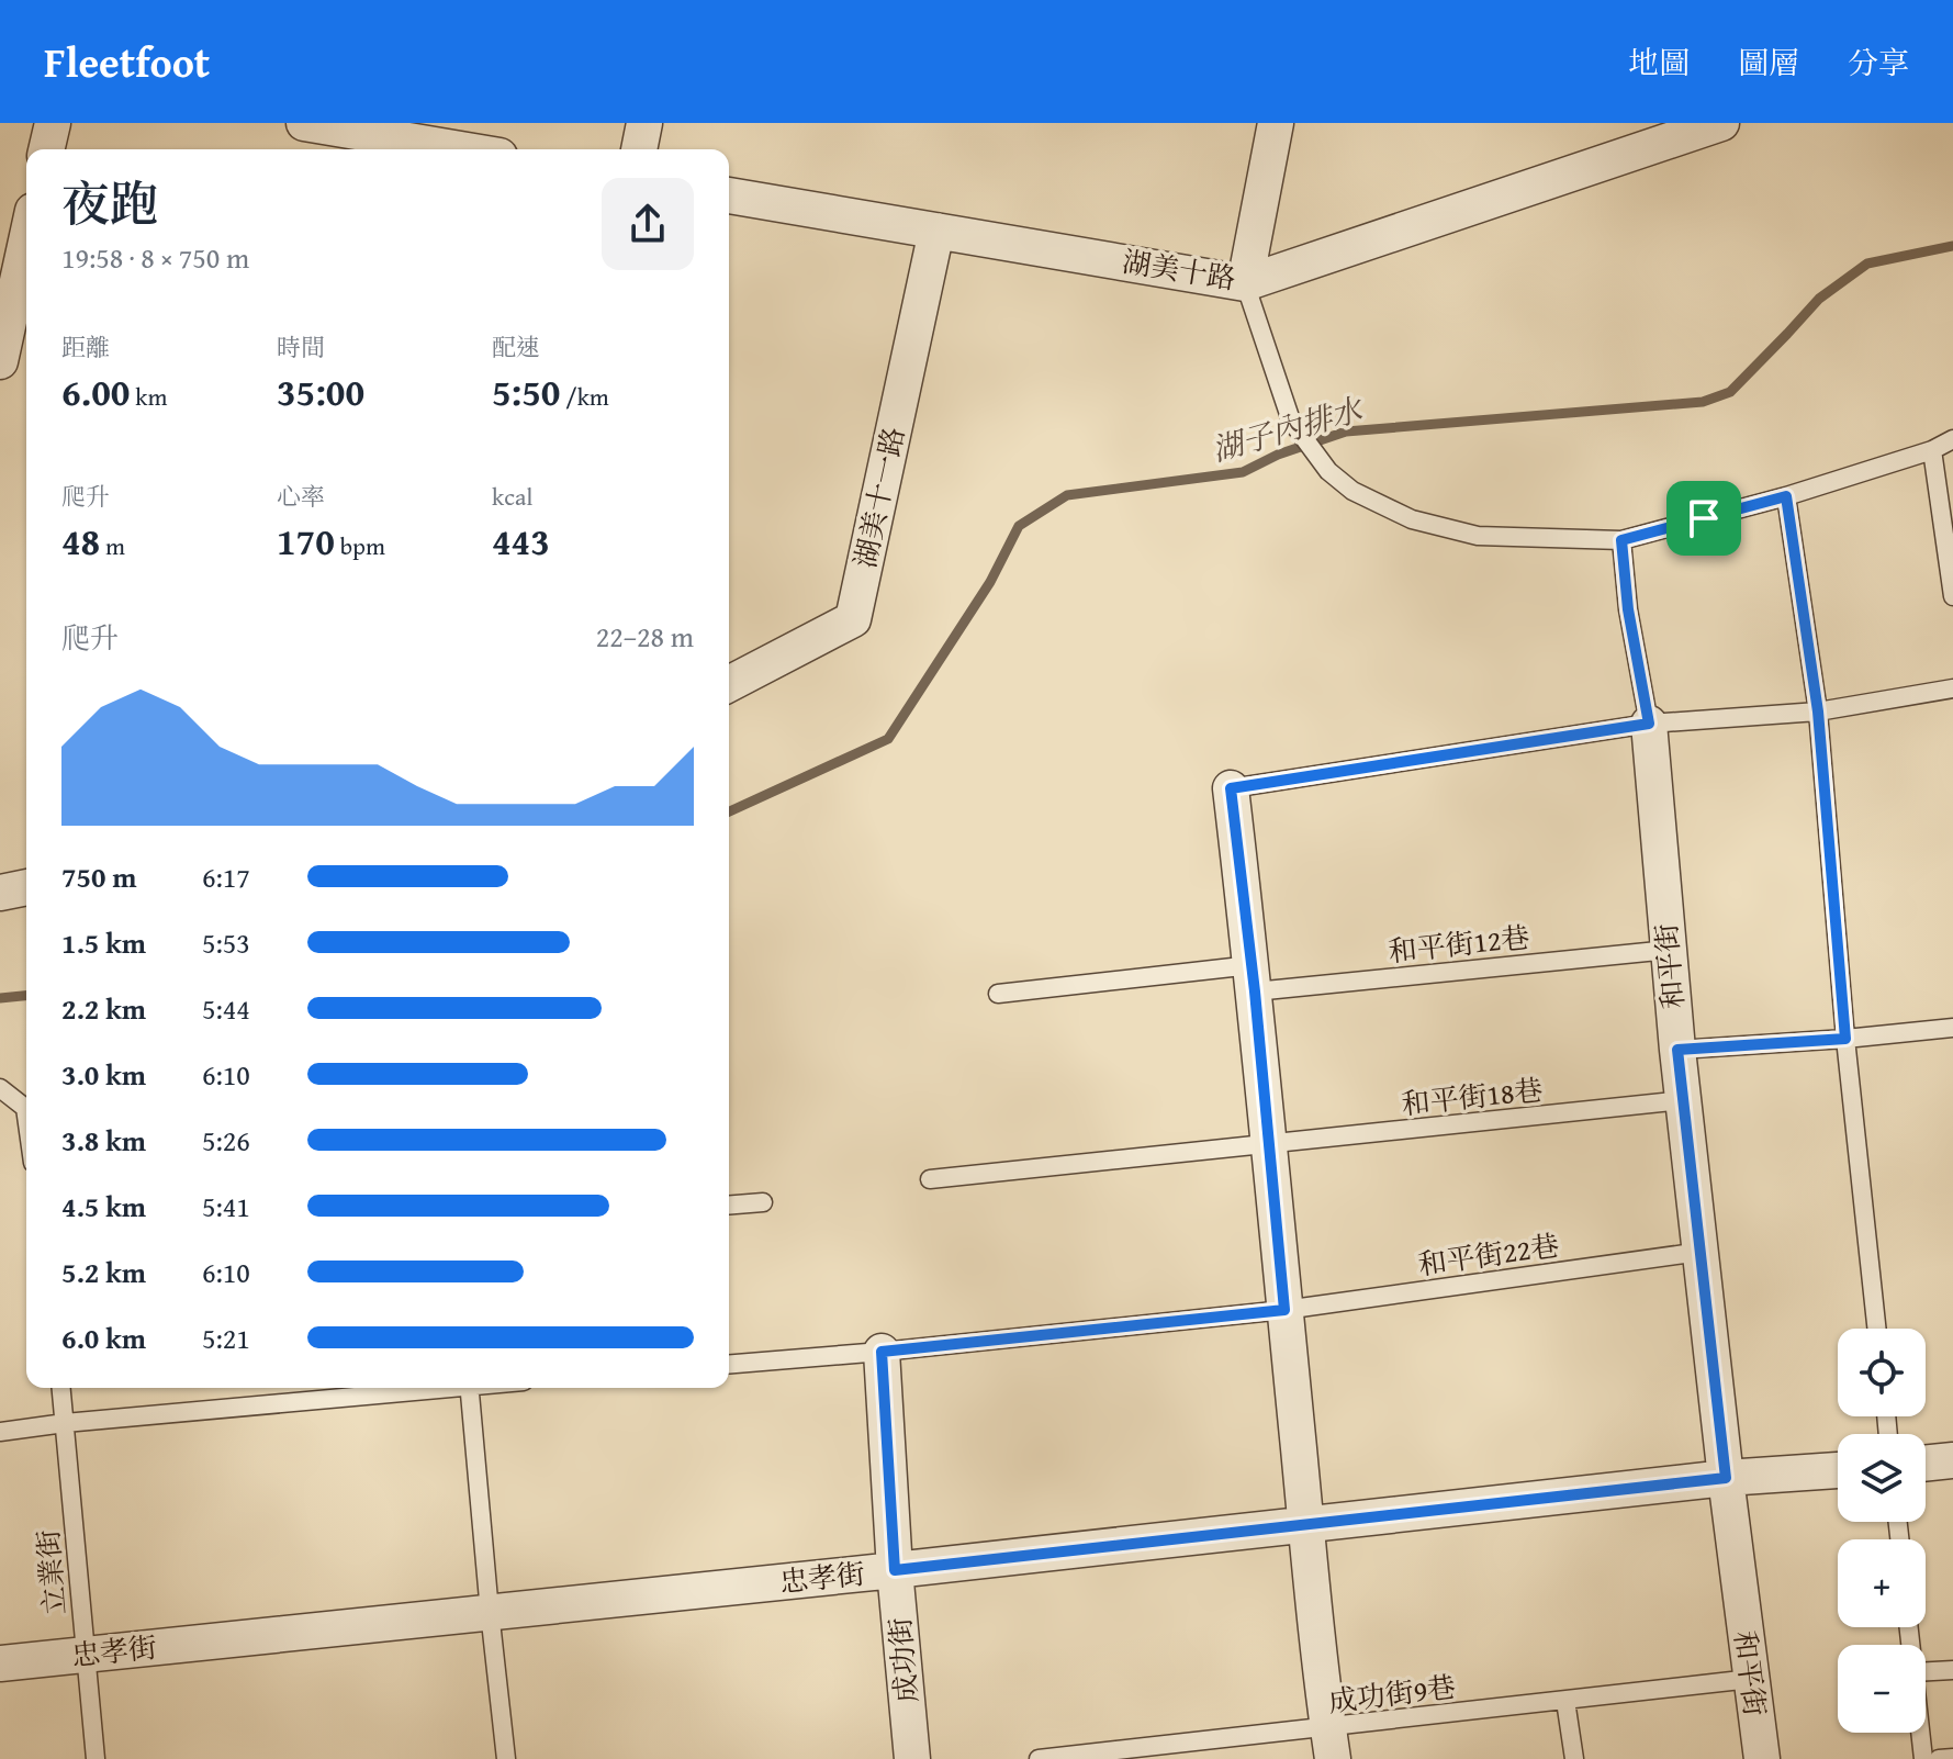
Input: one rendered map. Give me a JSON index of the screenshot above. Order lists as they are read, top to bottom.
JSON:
{
  "streets": {
    "street": [
      "湖美十路",
      "湖美十一路",
      "和平街",
      "忠孝街",
      "成功街"
    ],
    "lane": [
      "和平街12巷",
      "和平街18巷",
      "和平街22巷",
      "立業街",
      "成功街9巷"
    ]
  },
  "crossings": [
    ["湖美十路", "湖美十一路"],
    ["和平街12巷", "和平街"],
    ["和平街", "和平街18巷"],
    ["和平街", "和平街22巷"],
    ["和平街", "忠孝街"],
    ["和平街", "成功街9巷"],
    ["和平街22巷", "成功街"],
    ["立業街", "忠孝街"],
    ["忠孝街", "成功街"]
  ],
  "water": ["湖子內排水"],
  "page": {
    "header": "Fleetfoot",
    "nav": ["地圖", "圖層", "分享"],
    "heading": ["夜跑", "19:58 · 8 × 750 m"],
    "stats": [
      ["距離", "6.00 km"],
      ["時間", "35:00"],
      ["配速", "5:50 /km"],
      ["爬升", "48 m"],
      ["心率", "170 bpm"],
      ["kcal", "443"]
    ],
    "chart": ["爬升", "22–28 m"],
    "list": [
      {
        "name": "750 m",
        "note": "6:17"
      },
      {
        "name": "1.5 km",
        "note": "5:53"
      },
      {
        "name": "2.2 km",
        "note": "5:44"
      },
      {
        "name": "3.0 km",
        "note": "6:10"
      },
      {
        "name": "3.8 km",
        "note": "5:26"
      },
      {
        "name": "4.5 km",
        "note": "5:41"
      },
      {
        "name": "5.2 km",
        "note": "6:10"
      },
      {
        "name": "6.0 km",
        "note": "5:21"
      }
    ],
    "map_buttons": ["+", "−"]
  }
}
